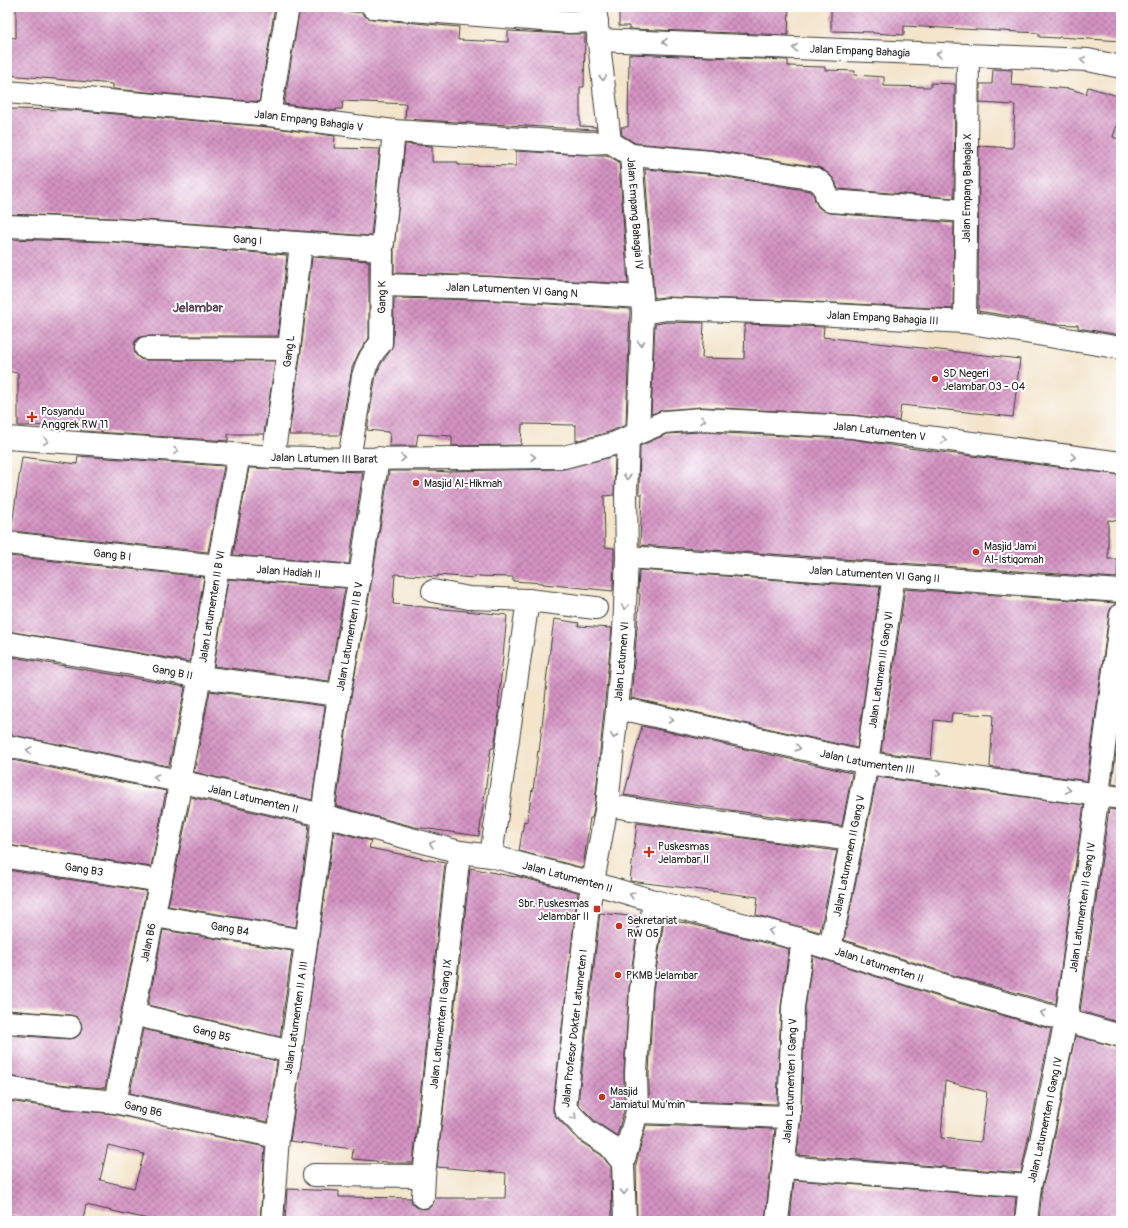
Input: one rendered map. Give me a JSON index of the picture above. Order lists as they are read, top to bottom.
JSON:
{
  "streets": {
    "street": [
      "Jalan Empang Bahagia",
      "Jalan Empang Bahagia V",
      "Jalan Empang Bahagia X",
      "Jalan Empang Bahagia IV",
      "Gang I",
      "Jalan Latumenten VI Gang N",
      "Gang K",
      "Jalan Empang Bahagia III",
      "Gang L",
      "Jalan Latumenten V",
      "Jalan Latumen III Barat",
      "Gang B I",
      "Jalan Hadiah II",
      "Jalan Latumenten VI Gang II",
      "Jalan Latumenten II B VI",
      "Jalan Latumenten II B V",
      "Jalan Latumen VI",
      "Jalan Latumen III Gang VI",
      "Gang B II",
      "Jalan Latumenten III",
      "Jalan Latumenten II",
      "Jalan Latumenen II Gang V",
      "Gang B3",
      "Jalan Latumenten II Gang IV",
      "Gang B4",
      "Jalan B6",
      "Jalan Latumenten II A III",
      "Jalan Latumenten II Gang IX",
      "Jalan Profesor Dokter Latumeten I",
      "Gang B5",
      "Jalan Latumenten I Gang V",
      "Gang B6",
      "Jalan Latumenten I Gang IV"
    ]
  },
  "crossings": [
    ["Jalan Empang Bahagia", "Jalan Empang Bahagia X"],
    ["Jalan Empang Bahagia V", "Jalan Empang Bahagia IV"],
    ["Jalan Empang Bahagia V", "Gang K"],
    ["Jalan Empang Bahagia X", "Jalan Empang Bahagia III"],
    ["Jalan Empang Bahagia IV", "Jalan Latumenten VI Gang N"],
    ["Jalan Empang Bahagia IV", "Jalan Empang Bahagia III"],
    ["Jalan Empang Bahagia IV", "Jalan Latumenten V"],
    ["Jalan Empang Bahagia IV", "Jalan Latumen III Barat"],
    ["Jalan Empang Bahagia IV", "Jalan Latumen VI"],
    ["Gang I", "Gang K"],
    ["Gang I", "Gang L"],
    ["Jalan Latumenten VI Gang N", "Gang K"],
    ["Jalan Latumenten VI Gang N", "Jalan Empang Bahagia III"],
    ["Gang K", "Jalan Latumen III Barat"],
    ["Gang L", "Jalan Latumen III Barat"],
    ["Jalan Latumenten V", "Jalan Latumen III Barat"],
    ["Jalan Latumenten V", "Jalan Latumen VI"],
    ["Jalan Latumen III Barat", "Jalan Latumenten II B VI"],
    ["Jalan Latumen III Barat", "Jalan Latumenten II B V"],
    ["Jalan Latumen III Barat", "Jalan Latumen VI"],
    ["Gang B I", "Jalan Hadiah II"],
    ["Gang B I", "Jalan Latumenten II B VI"],
    ["Jalan Hadiah II", "Jalan Latumenten II B VI"],
    ["Jalan Hadiah II", "Jalan Latumenten II B V"],
    ["Jalan Latumenten VI Gang II", "Jalan Latumen VI"],
    ["Jalan Latumenten VI Gang II", "Jalan Latumen III Gang VI"],
    ["Jalan Latumenten II B VI", "Gang B II"],
    ["Jalan Latumenten II B VI", "Jalan Latumenten II"],
    ["Jalan Latumenten II B VI", "Jalan B6"],
    ["Jalan Latumenten II B V", "Gang B II"],
    ["Jalan Latumenten II B V", "Jalan Latumenten II"],
    ["Jalan Latumenten II B V", "Jalan Latumenten II A III"],
    ["Jalan Latumen VI", "Jalan Latumenten III"],
    ["Jalan Latumen VI", "Jalan Latumenten II"],
    ["Jalan Latumen VI", "Jalan Profesor Dokter Latumeten I"],
    ["Jalan Latumen III Gang VI", "Jalan Latumenten III"],
    ["Jalan Latumen III Gang VI", "Jalan Latumenen II Gang V"],
    ["Jalan Latumenten III", "Jalan Latumenen II Gang V"],
    ["Jalan Latumenten III", "Jalan Latumenten II Gang IV"],
    ["Jalan Latumenten II", "Jalan Latumenen II Gang V"],
    ["Jalan Latumenten II", "Jalan Latumenten II Gang IV"],
    ["Jalan Latumenten II", "Jalan B6"],
    ["Jalan Latumenten II", "Jalan Latumenten II A III"],
    ["Jalan Latumenten II", "Jalan Latumenten II Gang IX"],
    ["Jalan Latumenten II", "Jalan Profesor Dokter Latumeten I"],
    ["Jalan Latumenten II", "Jalan Latumenten I Gang V"],
    ["Jalan Latumenten II", "Jalan Latumenten I Gang IV"],
    ["Gang B3", "Jalan B6"],
    ["Jalan Latumenten II Gang IV", "Jalan Latumenten I Gang IV"],
    ["Gang B4", "Jalan B6"],
    ["Gang B4", "Jalan Latumenten II A III"],
    ["Jalan B6", "Gang B5"],
    ["Jalan B6", "Gang B6"],
    ["Jalan Latumenten II A III", "Gang B5"],
    ["Jalan Latumenten II A III", "Gang B6"]
  ],
  "one_way": ["Jalan Empang Bahagia IV", "Jalan Latumenten V"],
  "districts": ["Jelambar"],
  "places": {
    "other": [
      "SD Negeri Jelambar 03 - 04",
      "Masjid Al-Hikmah",
      "Masjid Jami Al-Istiqomah",
      "Sekretariat RW 05",
      "PKMB Jelambar",
      "Masjid Jamiatul Mu'min"
    ],
    "health": ["Posyandu Anggrek RW 11", "Puskesmas Jelambar II"],
    "transit": ["Sbr. Puskesmas Jelambar II"]
  }
}
